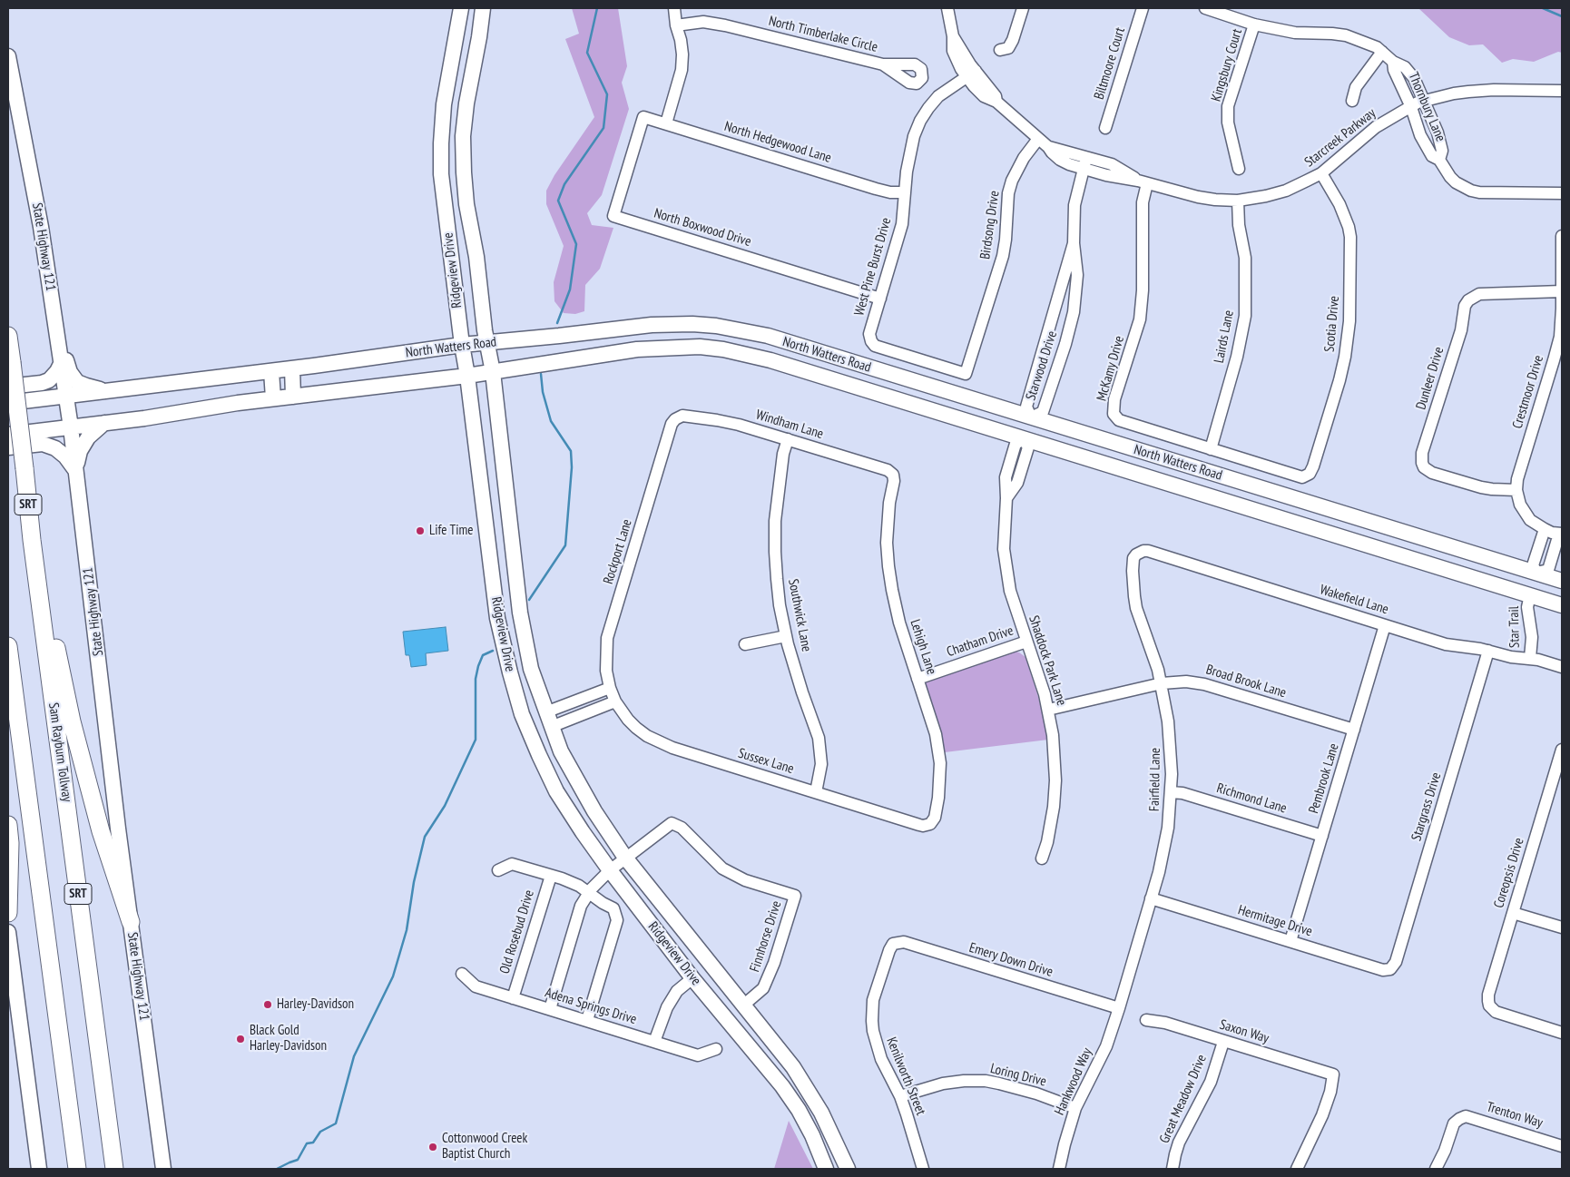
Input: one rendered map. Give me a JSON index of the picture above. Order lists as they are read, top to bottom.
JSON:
{
  "streets": {
    "highway": ["SRT", "Sam Rayburn Tollway"],
    "main road": ["State Highway 121", "Ridgeview Drive", "North Watters Road"],
    "street": [
      "North Timberlake Circle",
      "Biltmoore Court",
      "Kingsbury Court",
      "Thornbury Lane",
      "Starcreek Parkway",
      "North Hedgewood Lane",
      "Birdsong Drive",
      "North Boxwood Drive",
      "West Pine Burst Drive",
      "Scotia Drive",
      "Lairds Lane",
      "Starwood Drive",
      "McKamy Drive",
      "Dunleer Drive",
      "Crestmoor Drive",
      "Windham Lane",
      "Rockport Lane",
      "Wakefield Lane",
      "Southwick Lane",
      "Star Trail",
      "Chatham Drive",
      "Lehigh Lane",
      "Shaddock Park Lane",
      "Broad Brook Lane",
      "Sussex Lane",
      "Pembrook Lane",
      "Fairfield Lane",
      "Richmond Lane",
      "Stargrass Drive",
      "Coreopsis Drive",
      "Hermitage Drive",
      "Old Rosebud Drive",
      "Finnhorse Drive",
      "Emery Down Drive",
      "Adena Springs Drive",
      "Saxon Way",
      "Loring Drive",
      "Kenilworth Street",
      "Hankwood Way",
      "Great Meadow Drive",
      "Trenton Way"
    ]
  },
  "crossings": [
    ["Kingsbury Court", "Thornbury Lane"],
    ["Thornbury Lane", "Starcreek Parkway"],
    ["Starcreek Parkway", "Birdsong Drive"],
    ["Starcreek Parkway", "West Pine Burst Drive"],
    ["Starcreek Parkway", "Scotia Drive"],
    ["Starcreek Parkway", "Lairds Lane"],
    ["Starcreek Parkway", "Starwood Drive"],
    ["Starcreek Parkway", "McKamy Drive"],
    ["North Hedgewood Lane", "North Boxwood Drive"],
    ["North Hedgewood Lane", "West Pine Burst Drive"],
    ["Birdsong Drive", "West Pine Burst Drive"],
    ["North Boxwood Drive", "West Pine Burst Drive"],
    ["State Highway 121", "North Watters Road"],
    ["Ridgeview Drive", "North Watters Road"],
    ["Ridgeview Drive", "Finnhorse Drive"],
    ["Scotia Drive", "McKamy Drive"],
    ["Lairds Lane", "McKamy Drive"],
    ["North Watters Road", "Starwood Drive"],
    ["North Watters Road", "Star Trail"],
    ["North Watters Road", "Shaddock Park Lane"],
    ["Dunleer Drive", "Crestmoor Drive"],
    ["Windham Lane", "Rockport Lane"],
    ["Windham Lane", "Southwick Lane"],
    ["Windham Lane", "Lehigh Lane"],
    ["Rockport Lane", "Sussex Lane"],
    ["Wakefield Lane", "Star Trail"],
    ["Wakefield Lane", "Pembrook Lane"],
    ["Wakefield Lane", "Fairfield Lane"],
    ["Wakefield Lane", "Stargrass Drive"],
    ["Southwick Lane", "Sussex Lane"],
    ["Chatham Drive", "Lehigh Lane"],
    ["Chatham Drive", "Shaddock Park Lane"],
    ["Lehigh Lane", "Sussex Lane"],
    ["Shaddock Park Lane", "Broad Brook Lane"],
    ["Broad Brook Lane", "Pembrook Lane"],
    ["Broad Brook Lane", "Fairfield Lane"],
    ["Pembrook Lane", "Richmond Lane"],
    ["Pembrook Lane", "Hermitage Drive"],
    ["Fairfield Lane", "Richmond Lane"],
    ["Fairfield Lane", "Hermitage Drive"],
    ["Fairfield Lane", "Emery Down Drive"],
    ["Fairfield Lane", "Hankwood Way"],
    ["Stargrass Drive", "Hermitage Drive"],
    ["Old Rosebud Drive", "Adena Springs Drive"],
    ["Emery Down Drive", "Kenilworth Street"],
    ["Emery Down Drive", "Hankwood Way"],
    ["Saxon Way", "Great Meadow Drive"],
    ["Loring Drive", "Kenilworth Street"],
    ["Loring Drive", "Hankwood Way"]
  ],
  "places": [
    "Life Time",
    "Harley-Davidson",
    "Black Gold Harley-Davidson",
    "Cottonwood Creek Baptist Church"
  ]
}
